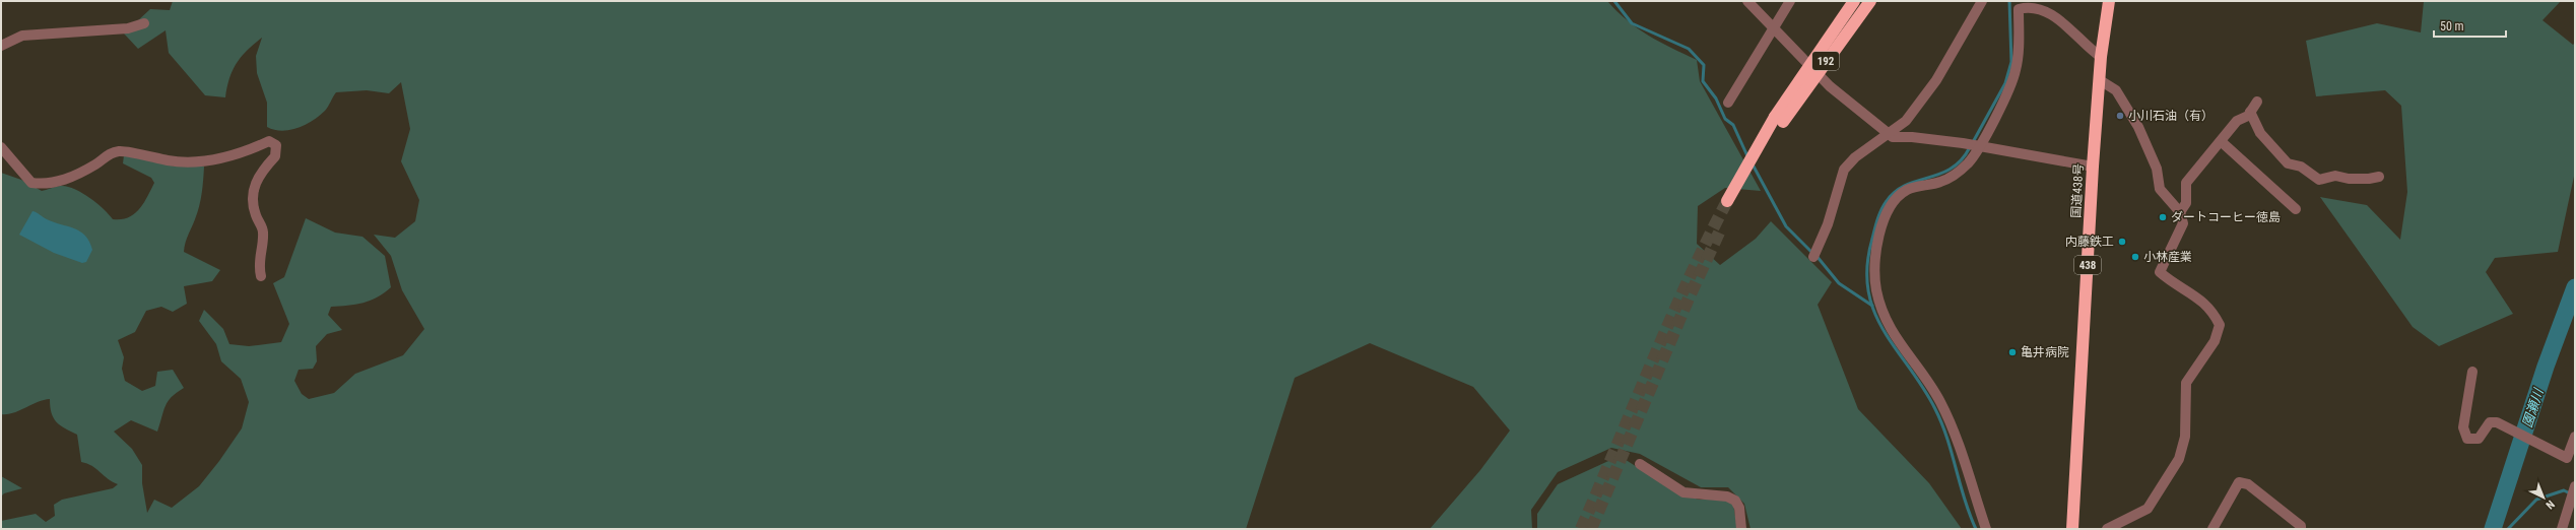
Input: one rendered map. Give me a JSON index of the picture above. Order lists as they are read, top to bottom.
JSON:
{
  "streets": {
    "highway": ["192", "国道438号", "438"]
  },
  "water": ["園瀬川"],
  "places": [
    "小川石油（有）",
    "ダートコーヒー徳島",
    "内藤鉄工",
    "小林産業",
    "亀井病院"
  ],
  "scale_bar": "50 m",
  "north": "bottom right"
}
